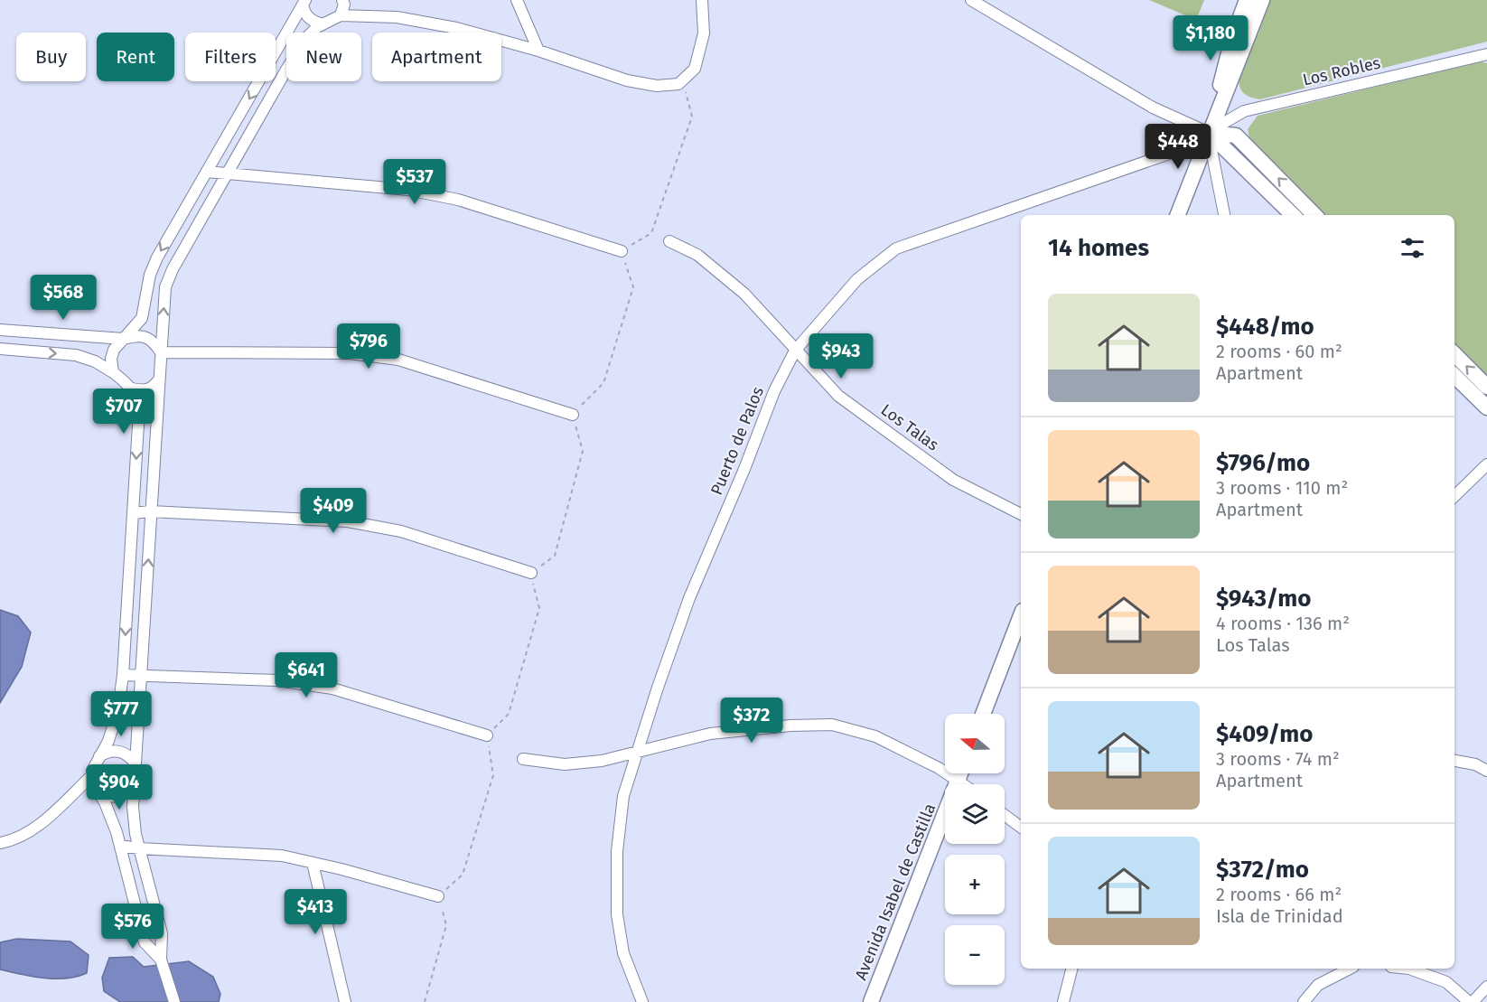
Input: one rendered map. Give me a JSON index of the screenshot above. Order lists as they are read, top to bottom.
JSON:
{
  "streets": {
    "street": [
      "Los Robles",
      "Los Talas",
      "Puerto de Palos",
      "Avenida Isabel de Castilla"
    ]
  },
  "crossings": [
    ["Los Robles", "Puerto de Palos"],
    ["Los Talas", "Puerto de Palos"]
  ],
  "north": "left",
  "page": {
    "price": [
      "$1,180",
      "$448",
      "$537",
      "$568",
      "$796",
      "$943",
      "$707",
      "$409",
      "$641",
      "$777",
      "$372",
      "$904",
      "$413",
      "$576"
    ],
    "chip": [
      "Buy",
      "Rent",
      "Filters",
      "New",
      "Apartment"
    ],
    "heading": "14 homes",
    "list": [
      {
        "name": "$448/mo",
        "note": "2 rooms · 60 m² · Apartment"
      },
      {
        "name": "$796/mo",
        "note": "3 rooms · 110 m² · Apartment"
      },
      {
        "name": "$943/mo",
        "note": "4 rooms · 136 m² · Los Talas"
      },
      {
        "name": "$409/mo",
        "note": "3 rooms · 74 m² · Apartment"
      },
      {
        "name": "$372/mo",
        "note": "2 rooms · 66 m² · Isla de Trinidad"
      }
    ],
    "map_buttons": ["+", "−"]
  }
}
